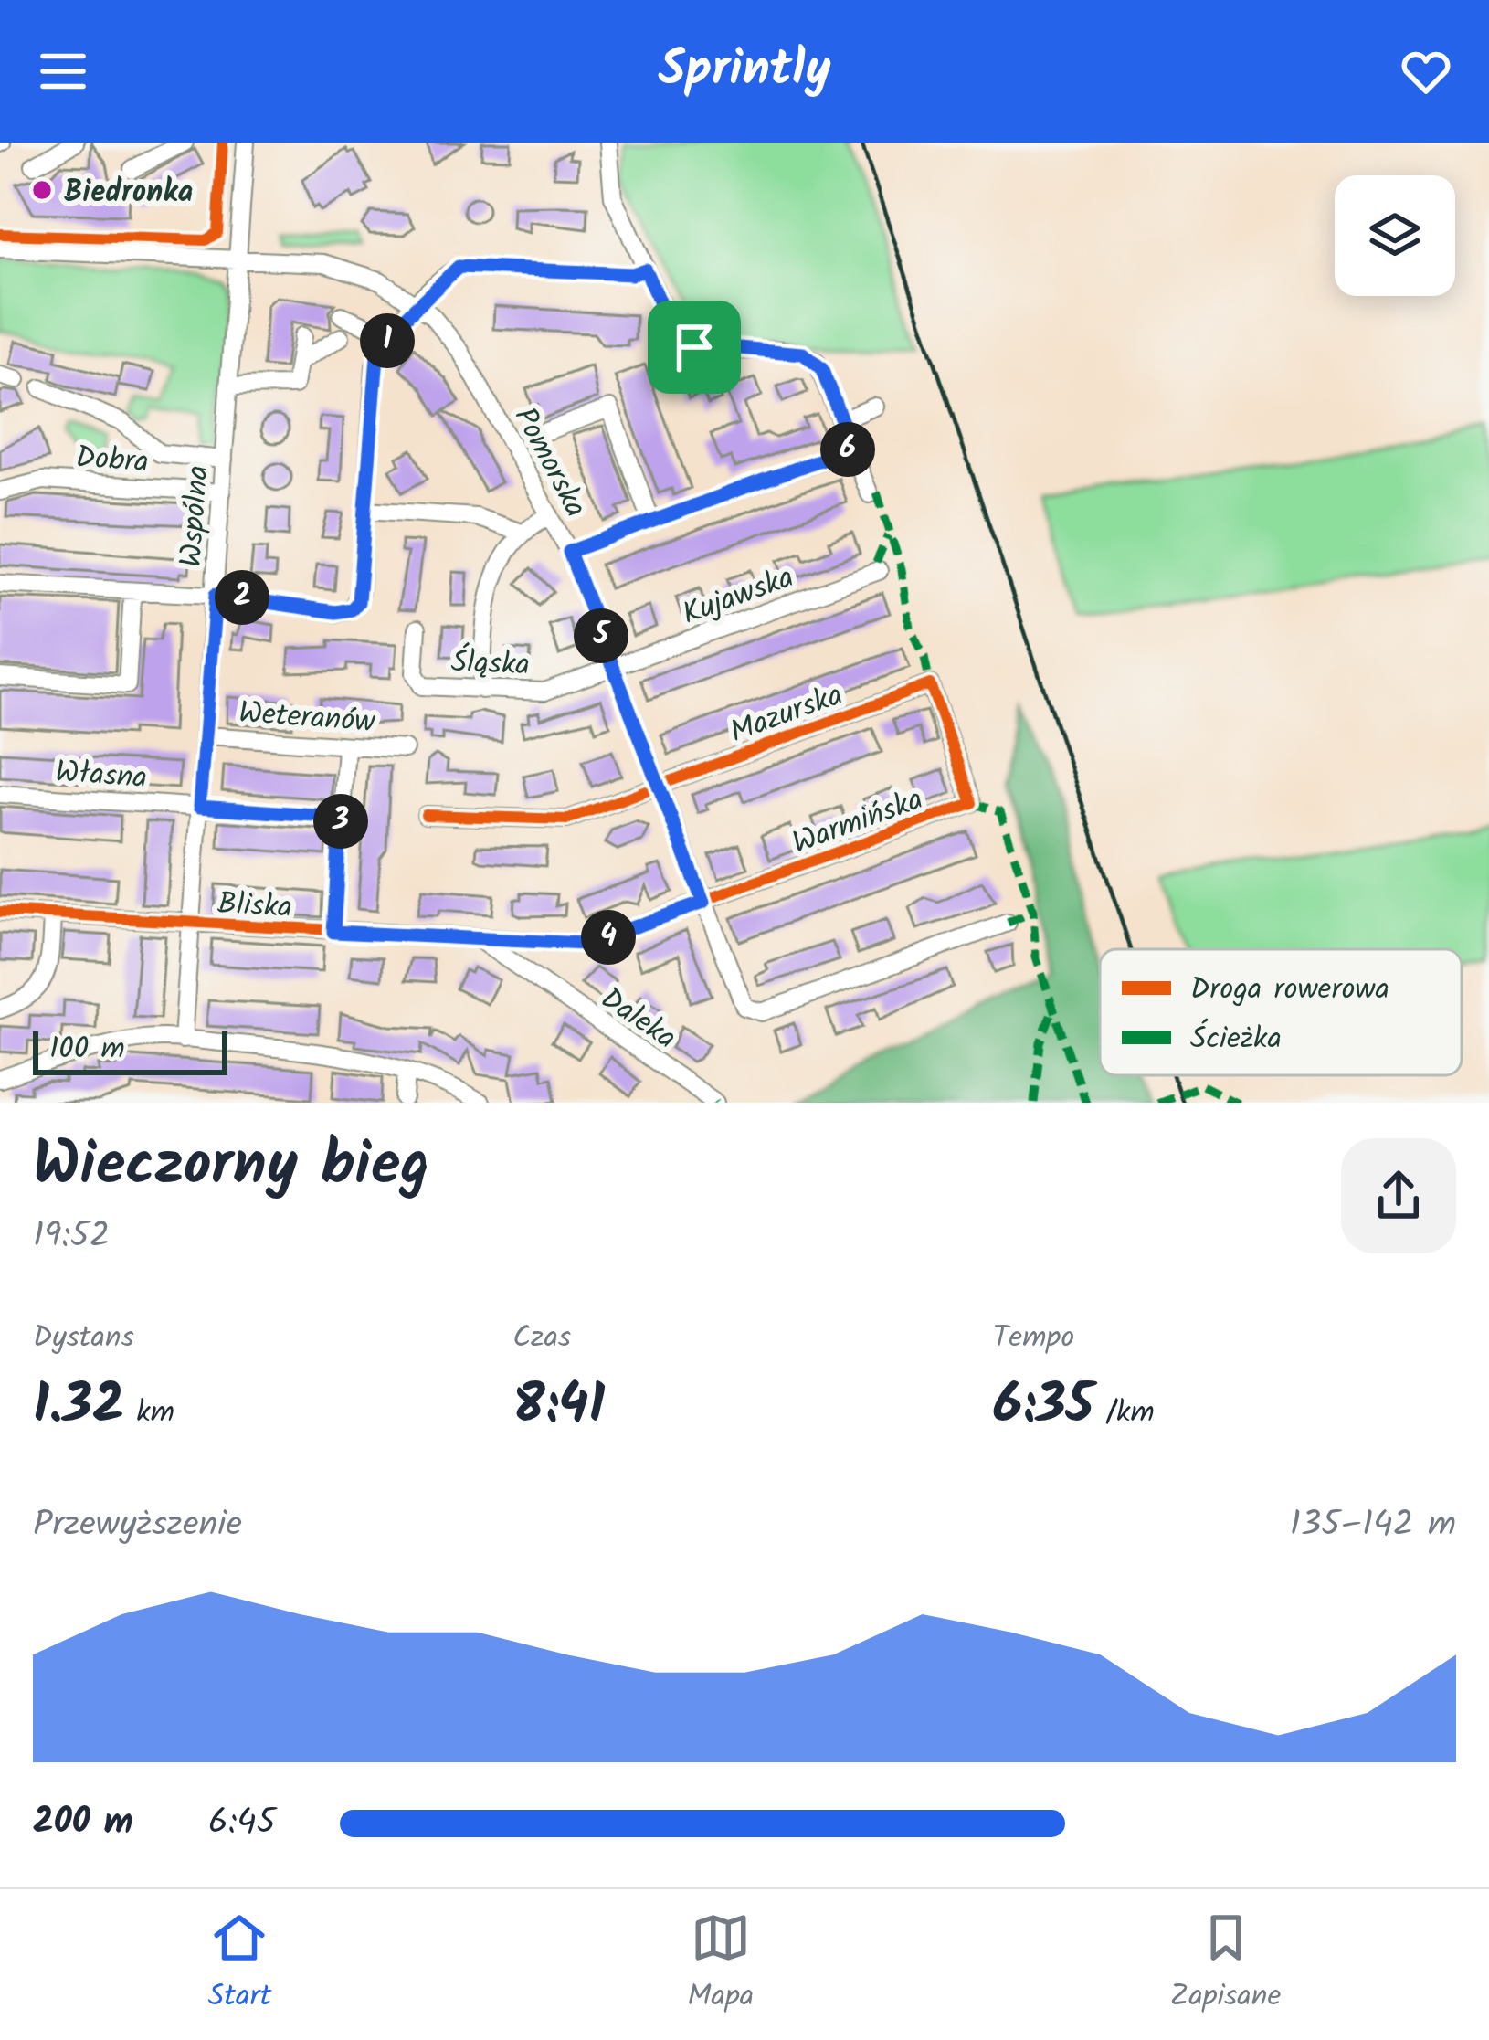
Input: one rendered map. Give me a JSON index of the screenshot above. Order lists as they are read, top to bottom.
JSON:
{
  "streets": {
    "street": [
      "Dobra",
      "Pomorska",
      "Wspólna",
      "Kujawska",
      "Śląska",
      "Mazurska",
      "Weteranów",
      "Własna",
      "Warmińska",
      "Bliska",
      "Daleka"
    ]
  },
  "crossings": [
    ["Dobra", "Wspólna"],
    ["Pomorska", "Wspólna"],
    ["Pomorska", "Kujawska"],
    ["Pomorska", "Śląska"],
    ["Pomorska", "Mazurska"],
    ["Pomorska", "Warmińska"],
    ["Pomorska", "Bliska"],
    ["Wspólna", "Weteranów"],
    ["Wspólna", "Własna"],
    ["Wspólna", "Bliska"],
    ["Kujawska", "Śląska"],
    ["Mazurska", "Warmińska"],
    ["Warmińska", "Bliska"],
    ["Bliska", "Daleka"]
  ],
  "places": ["Biedronka"],
  "legend": ["Droga rowerowa", "Ścieżka"],
  "scale_bar": "100 m",
  "page": {
    "header": "Sprintly",
    "pins": [
      "1",
      "6",
      "2",
      "5",
      "3",
      "4"
    ],
    "scale": "100 m",
    "heading": ["Wieczorny bieg", "19:52"],
    "stats": [
      ["Dystans", "1.32 km"],
      ["Czas", "8:41"],
      ["Tempo", "6:35 /km"]
    ],
    "chart": ["Przewyższenie", "135–142 m"],
    "list": [
      {
        "name": "200 m",
        "note": "6:45"
      }
    ],
    "tabs": ["Start", "Mapa", "Zapisane"]
  }
}
